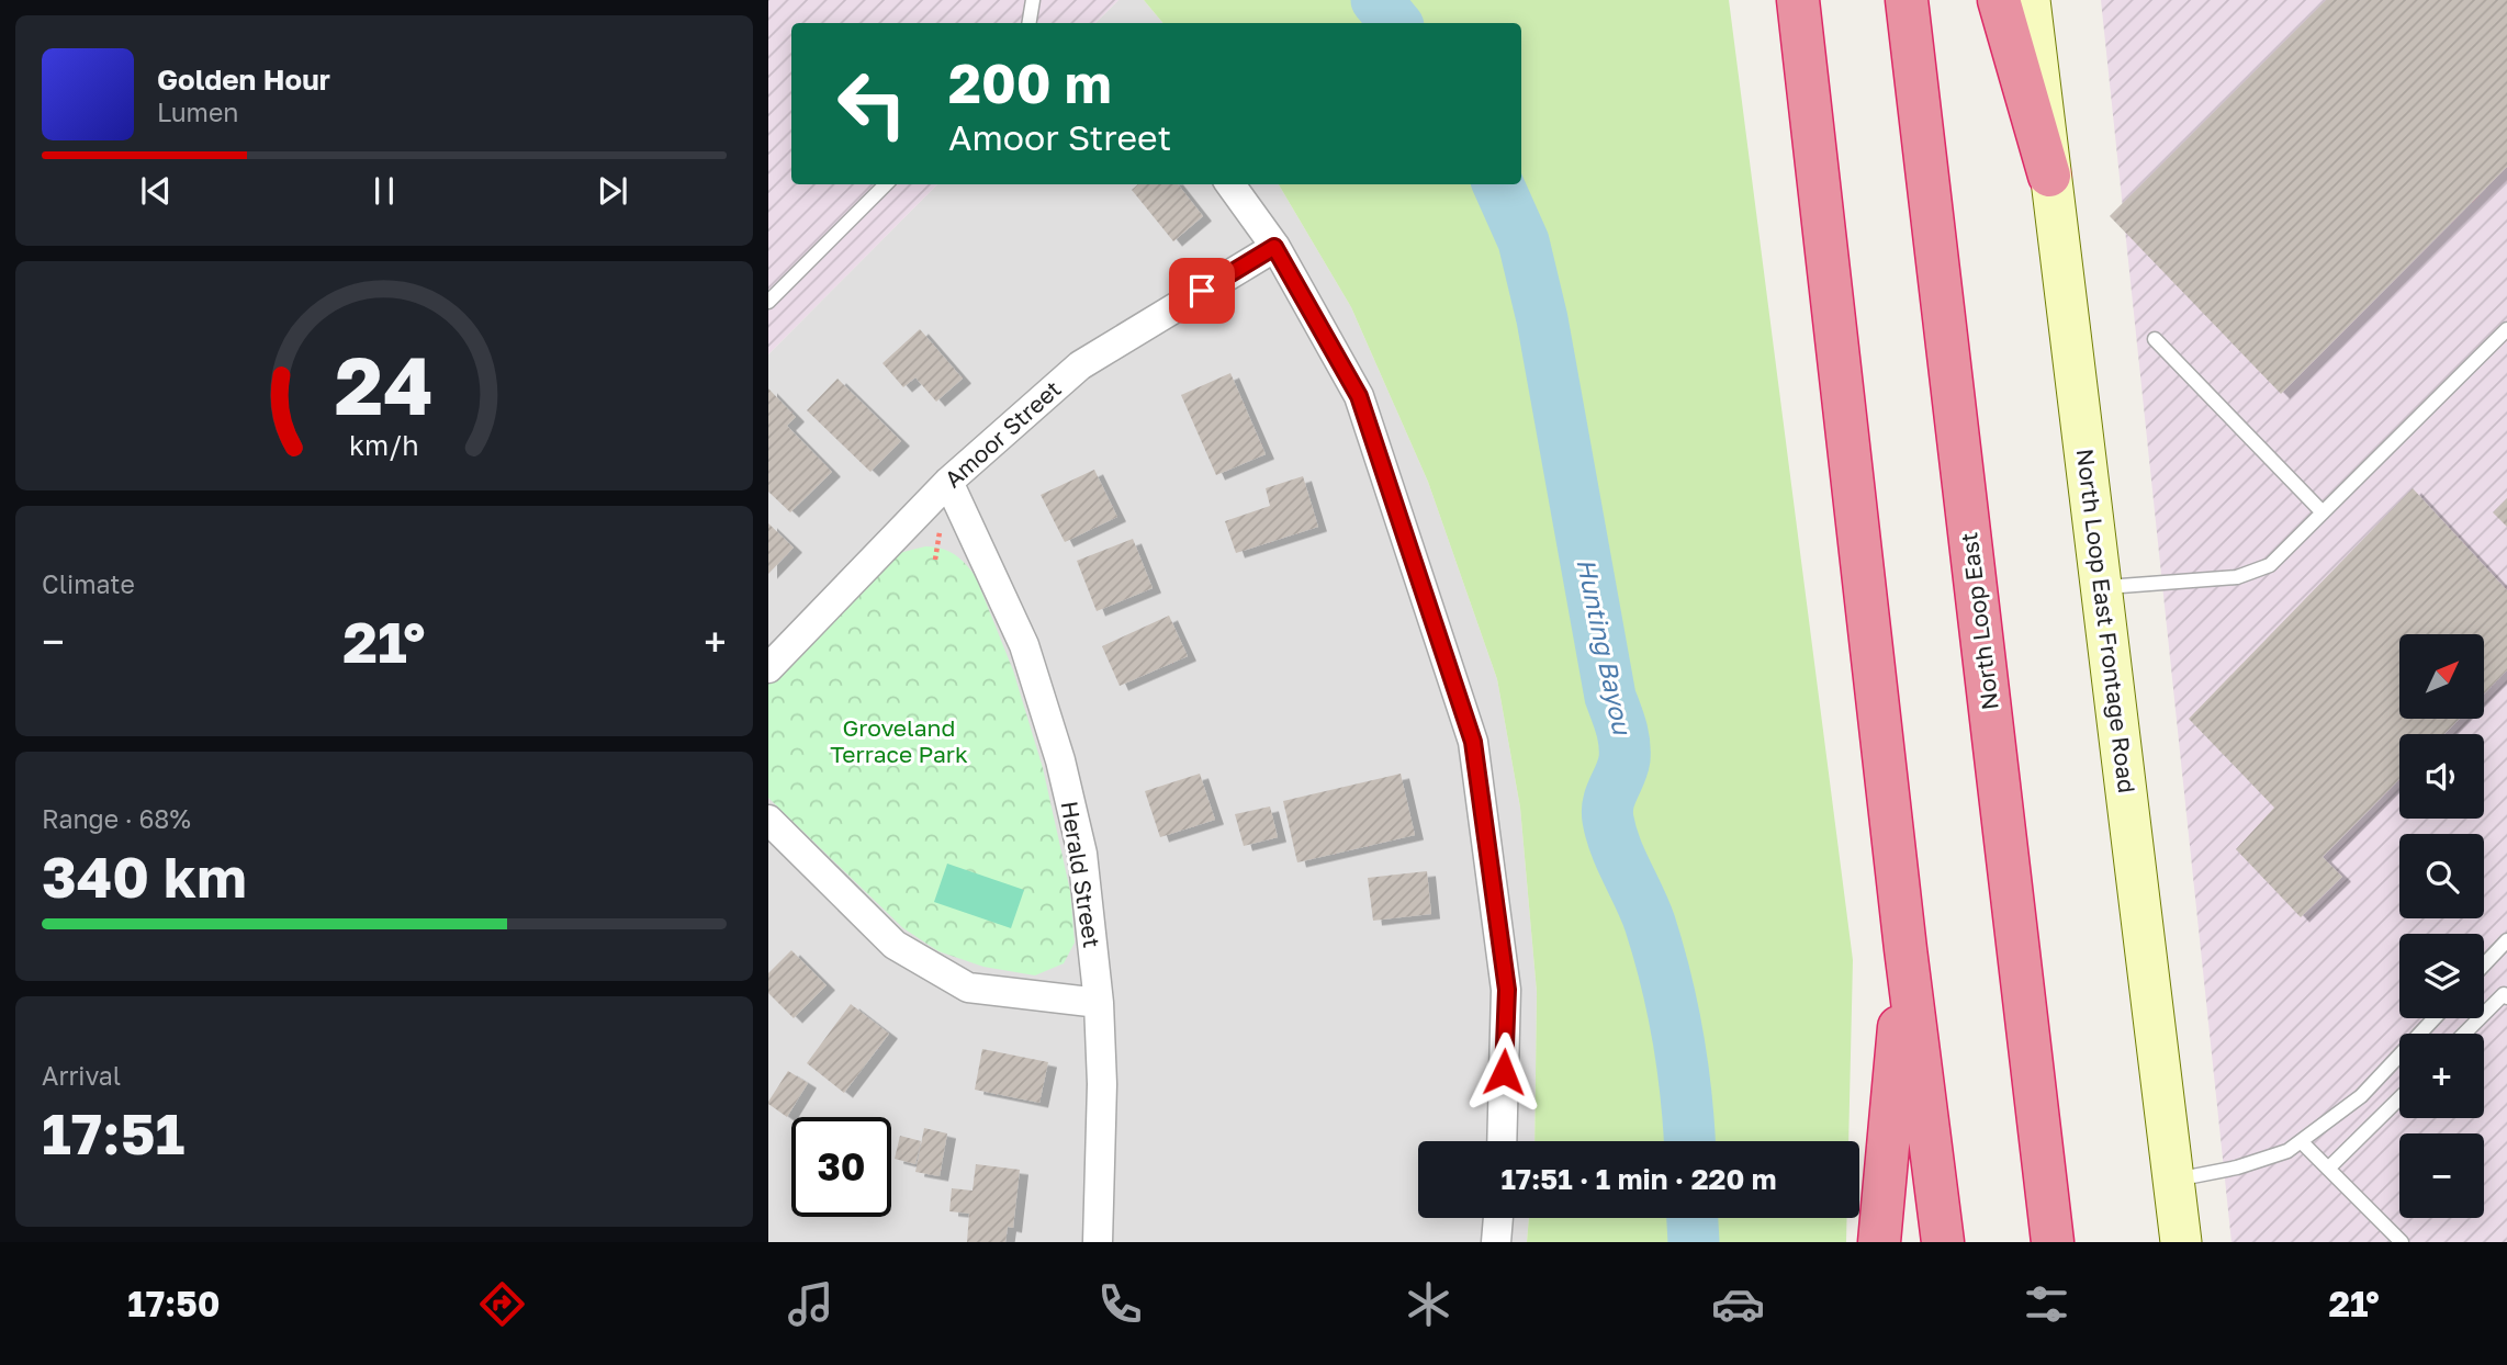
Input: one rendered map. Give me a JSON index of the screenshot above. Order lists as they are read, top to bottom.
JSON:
{
  "streets": {
    "highway": ["North Loop East"],
    "main road": ["North Loop East Frontage Road"],
    "street": ["Amoor Street", "Herald Street"]
  },
  "crossings": [
    ["Amoor Street", "Herald Street"]
  ],
  "water": ["Hunting Bayou"],
  "parks": ["Groveland Terrace Park"],
  "north": "top right",
  "page": {
    "turn": ["200 m", "Amoor Street"],
    "song": ["Golden Hour", "Lumen"],
    "tile": [
      "Climate",
      ["Range · 68%", "340 km"],
      ["Arrival", "17:51"]
    ],
    "heat": ["−", "21°", "+"],
    "map_buttons": ["+", "−"],
    "limit": "30",
    "trip": "17:51 · 1 min · 220 m",
    "tabs": ["17:50", "21°"],
    "gauge": ["24", "km/h"]
  }
}
